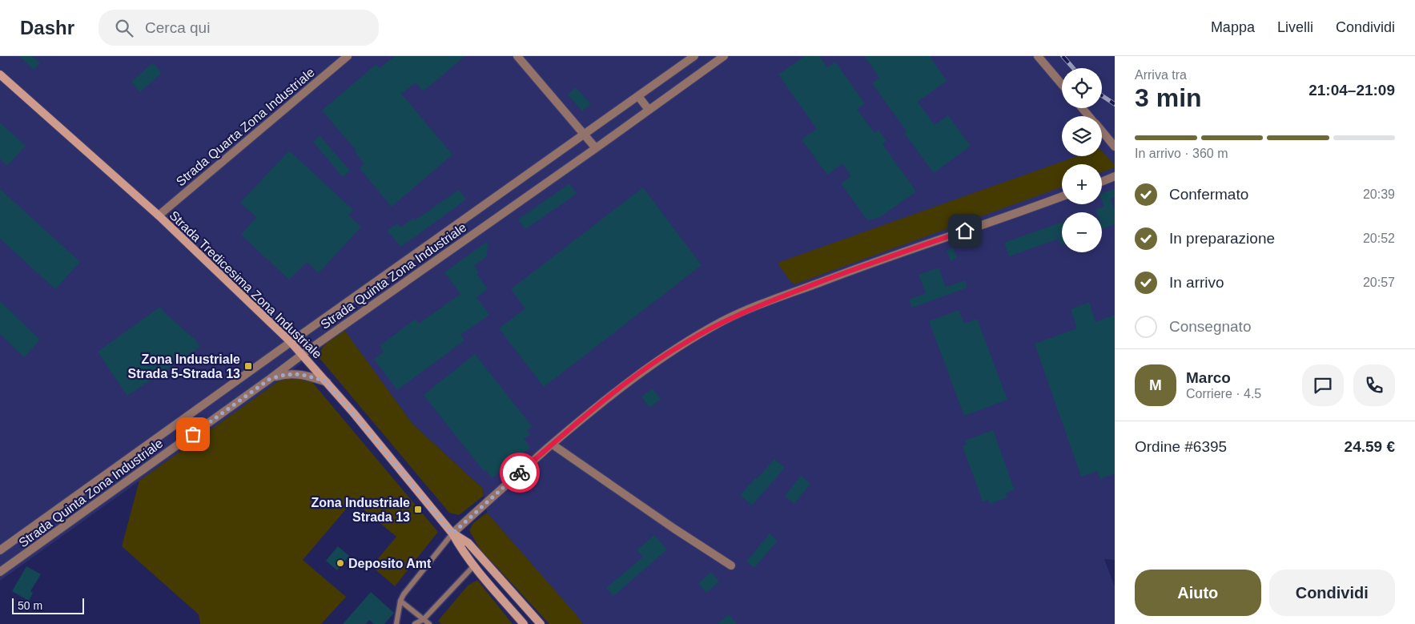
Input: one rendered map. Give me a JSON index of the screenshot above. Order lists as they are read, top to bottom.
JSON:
{
  "streets": {
    "main road": ["Strada Tredicesima Zona Industriale"],
    "street": ["Strada Quarta Zona Industriale", "Strada Quinta Zona Industriale"]
  },
  "crossings": [
    ["Strada Quarta Zona Industriale", "Strada Tredicesima Zona Industriale"],
    ["Strada Quinta Zona Industriale", "Strada Tredicesima Zona Industriale"]
  ],
  "places": {
    "transit": ["Zona Industriale Strada 5-Strada 13", "Zona Industriale Strada 13"],
    "other": ["Deposito Amt"]
  },
  "scale_bar": "50 m",
  "page": {
    "header": "Dashr",
    "search": "Cerca qui",
    "nav": ["Mappa", "Livelli", "Condividi"],
    "heading": ["3 min", "Arriva tra", "21:04–21:09"],
    "panel": [
      "Marco",
      "Corriere · 4.5",
      "Ordine #6395",
      "24.59 €"
    ],
    "map_buttons": ["+", "−"],
    "bar": "In arrivo · 360 m",
    "list": [
      ["Confermato", "20:39"],
      ["In preparazione", "20:52"],
      ["In arrivo", "20:57"],
      "Consegnato"
    ],
    "round": "M",
    "buttons": ["Aiuto", "Condividi"],
    "scale": "50 m"
  }
}
